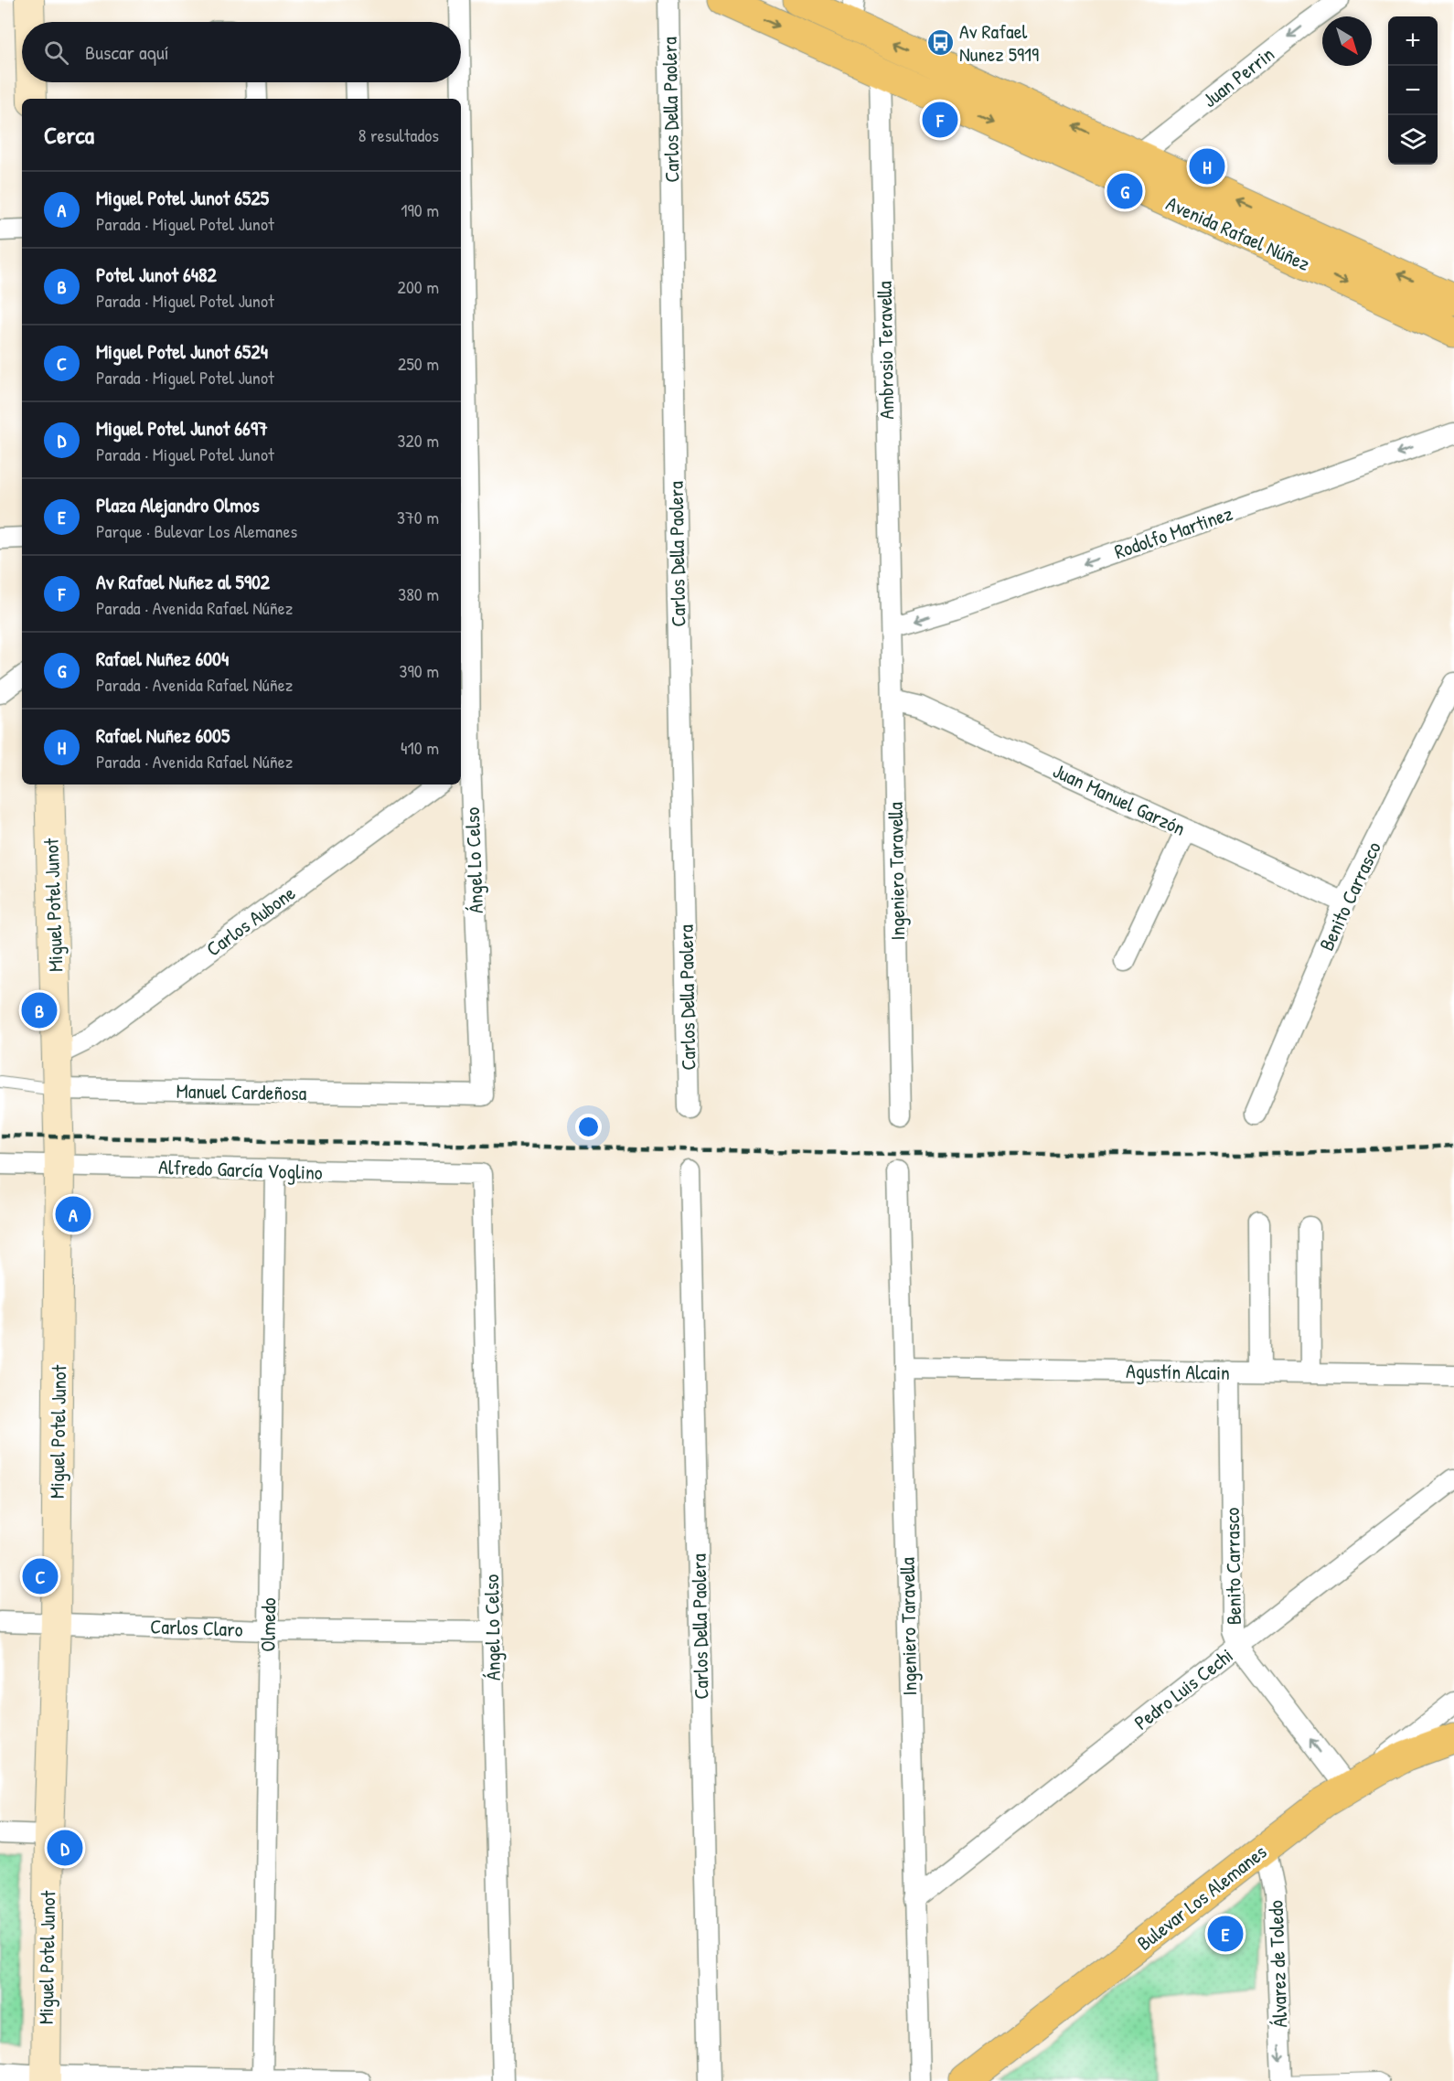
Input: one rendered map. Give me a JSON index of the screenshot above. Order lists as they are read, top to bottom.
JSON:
{
  "streets": {
    "main road": ["Avenida Rafael Núñez", "Miguel Potel Junot", "Bulevar Los Alemanes"],
    "street": [
      "Juan Perrin",
      "Carlos Della Paolera",
      "Ambrosio Teravella",
      "Rodolfo Martinez",
      "Juan Manuel Garzón",
      "Ángel Lo Celso",
      "Ingeniero Taravella",
      "Benito Carrasco",
      "Carlos Aubone",
      "Manuel Cardeñosa",
      "Alfredo García Voglino",
      "Agustín Alcain",
      "Olmedo",
      "Carlos Claro",
      "Pedro Luis Cechi",
      "Álvarez de Toledo"
    ]
  },
  "crossings": [
    ["Juan Perrin", "Avenida Rafael Núñez"],
    ["Avenida Rafael Núñez", "Ambrosio Teravella"],
    ["Ambrosio Teravella", "Rodolfo Martinez"],
    ["Ambrosio Teravella", "Ingeniero Taravella"],
    ["Rodolfo Martinez", "Ingeniero Taravella"],
    ["Juan Manuel Garzón", "Ingeniero Taravella"],
    ["Juan Manuel Garzón", "Benito Carrasco"],
    ["Ángel Lo Celso", "Manuel Cardeñosa"],
    ["Ángel Lo Celso", "Alfredo García Voglino"],
    ["Ángel Lo Celso", "Carlos Claro"],
    ["Ingeniero Taravella", "Agustín Alcain"],
    ["Ingeniero Taravella", "Pedro Luis Cechi"],
    ["Benito Carrasco", "Agustín Alcain"],
    ["Benito Carrasco", "Pedro Luis Cechi"],
    ["Benito Carrasco", "Bulevar Los Alemanes"],
    ["Miguel Potel Junot", "Carlos Aubone"],
    ["Miguel Potel Junot", "Manuel Cardeñosa"],
    ["Miguel Potel Junot", "Alfredo García Voglino"],
    ["Miguel Potel Junot", "Carlos Claro"],
    ["Alfredo García Voglino", "Olmedo"],
    ["Olmedo", "Carlos Claro"],
    ["Bulevar Los Alemanes", "Álvarez de Toledo"]
  ],
  "one_way": ["Juan Perrin", "Rodolfo Martinez", "Álvarez de Toledo"],
  "places": {
    "bus stop": ["Av Rafael Nunez 5919"]
  },
  "north": "bottom right",
  "page": {
    "map_buttons": ["+", "−"],
    "search": "Buscar aquí",
    "heading": ["Cerca", "8 resultados"],
    "pins": [
      "F",
      "H",
      "G",
      "B",
      "A",
      "C",
      "D",
      "E"
    ],
    "list": [
      {
        "mark": "A",
        "name": "Miguel Potel Junot 6525",
        "note": "Parada · Miguel Potel Junot",
        "value": "190 m"
      },
      {
        "mark": "B",
        "name": "Potel Junot 6482",
        "note": "Parada · Miguel Potel Junot",
        "value": "200 m"
      },
      {
        "mark": "C",
        "name": "Miguel Potel Junot 6524",
        "note": "Parada · Miguel Potel Junot",
        "value": "250 m"
      },
      {
        "mark": "D",
        "name": "Miguel Potel Junot 6697",
        "note": "Parada · Miguel Potel Junot",
        "value": "320 m"
      },
      {
        "mark": "E",
        "name": "Plaza Alejandro Olmos",
        "note": "Parque · Bulevar Los Alemanes",
        "value": "370 m"
      },
      {
        "mark": "F",
        "name": "Av Rafael Nuñez al 5902",
        "note": "Parada · Avenida Rafael Núñez",
        "value": "380 m"
      },
      {
        "mark": "G",
        "name": "Rafael Nuñez 6004",
        "note": "Parada · Avenida Rafael Núñez",
        "value": "390 m"
      },
      {
        "mark": "H",
        "name": "Rafael Nuñez 6005",
        "note": "Parada · Avenida Rafael Núñez",
        "value": "410 m"
      }
    ]
  }
}
